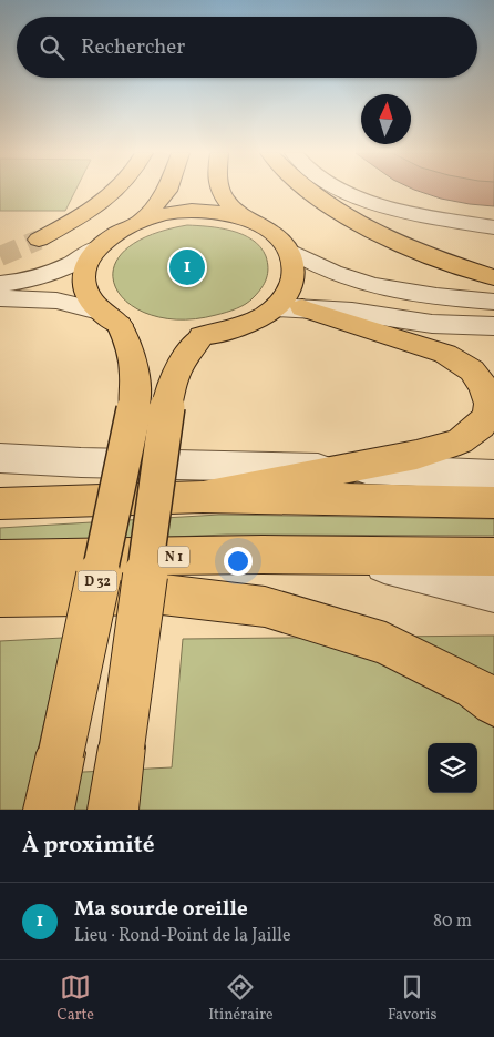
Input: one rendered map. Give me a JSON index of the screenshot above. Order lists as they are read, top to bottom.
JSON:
{
  "streets": {
    "main road": ["N 1", "D 32"]
  },
  "north": "top",
  "page": {
    "search": "Rechercher",
    "pins": "1",
    "heading": "À proximité",
    "list": [
      {
        "mark": "1",
        "name": "Ma sourde oreille",
        "note": "Lieu · Rond-Point de la Jaille",
        "value": "80 m"
      }
    ],
    "nav": ["Carte", "Itinéraire", "Favoris"]
  }
}
